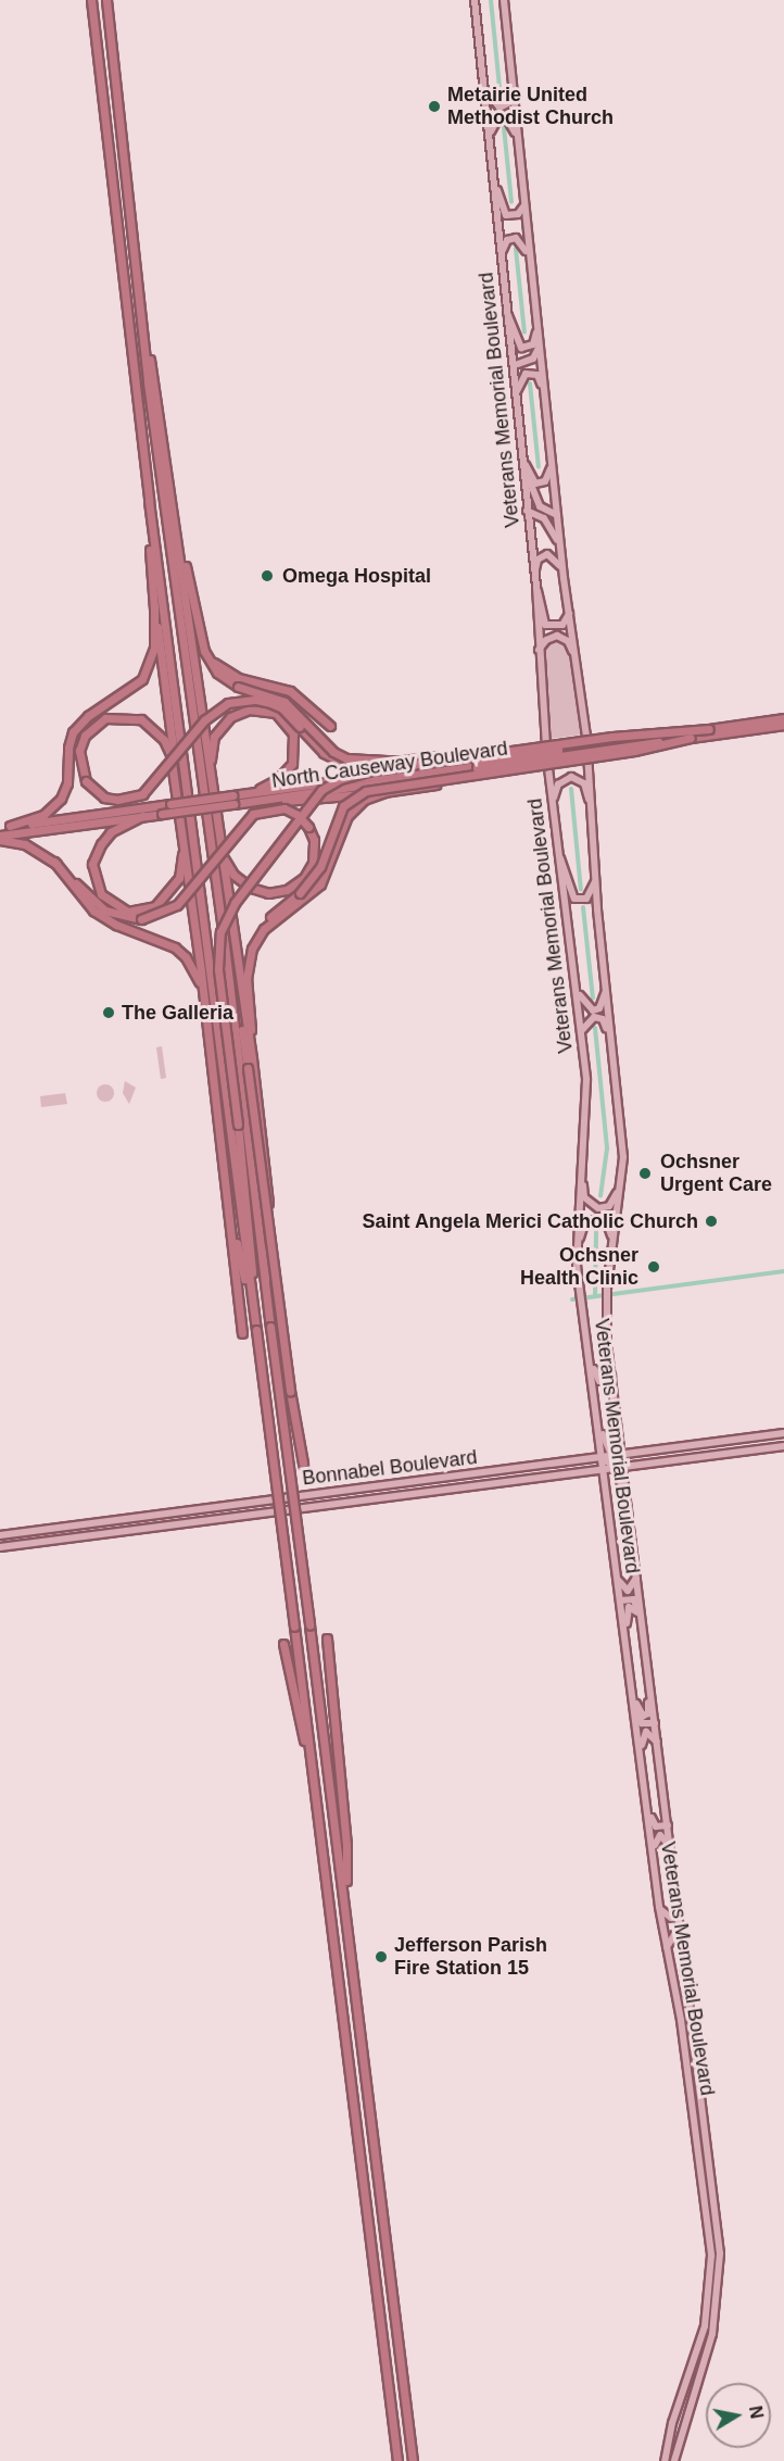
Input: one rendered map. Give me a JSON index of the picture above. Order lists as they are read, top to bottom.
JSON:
{
  "streets": {
    "highway": ["North Causeway Boulevard"],
    "main road": ["Veterans Memorial Boulevard", "Bonnabel Boulevard"]
  },
  "crossings": [
    ["Veterans Memorial Boulevard", "Bonnabel Boulevard"]
  ],
  "places": [
    "Metairie United Methodist Church",
    "Omega Hospital",
    "The Galleria",
    "Ochsner Urgent Care",
    "Saint Angela Merici Catholic Church",
    "Ochsner Health Clinic",
    "Jefferson Parish Fire Station 15"
  ],
  "north": "right"
}
